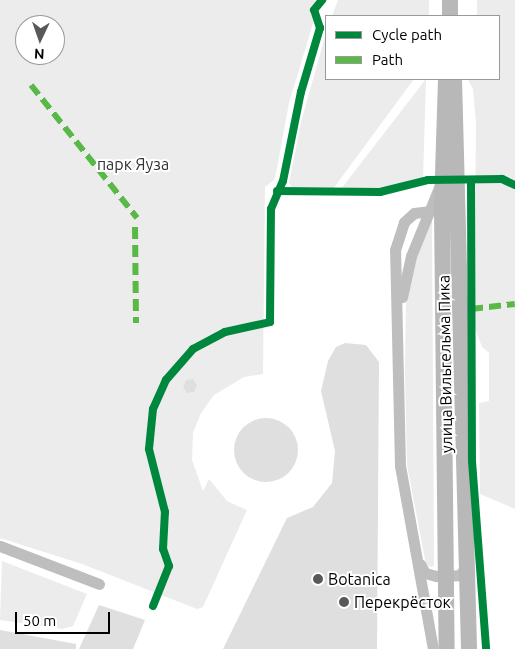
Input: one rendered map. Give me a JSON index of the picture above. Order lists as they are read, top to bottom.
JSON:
{
  "streets": {
    "main road": ["улица Вильгельма Пика"]
  },
  "parks": ["парк Яуза"],
  "places": ["Botanica", "Перекрёсток"],
  "legend": ["Cycle path", "Path"],
  "scale_bar": "50 m",
  "north": "bottom"
}
